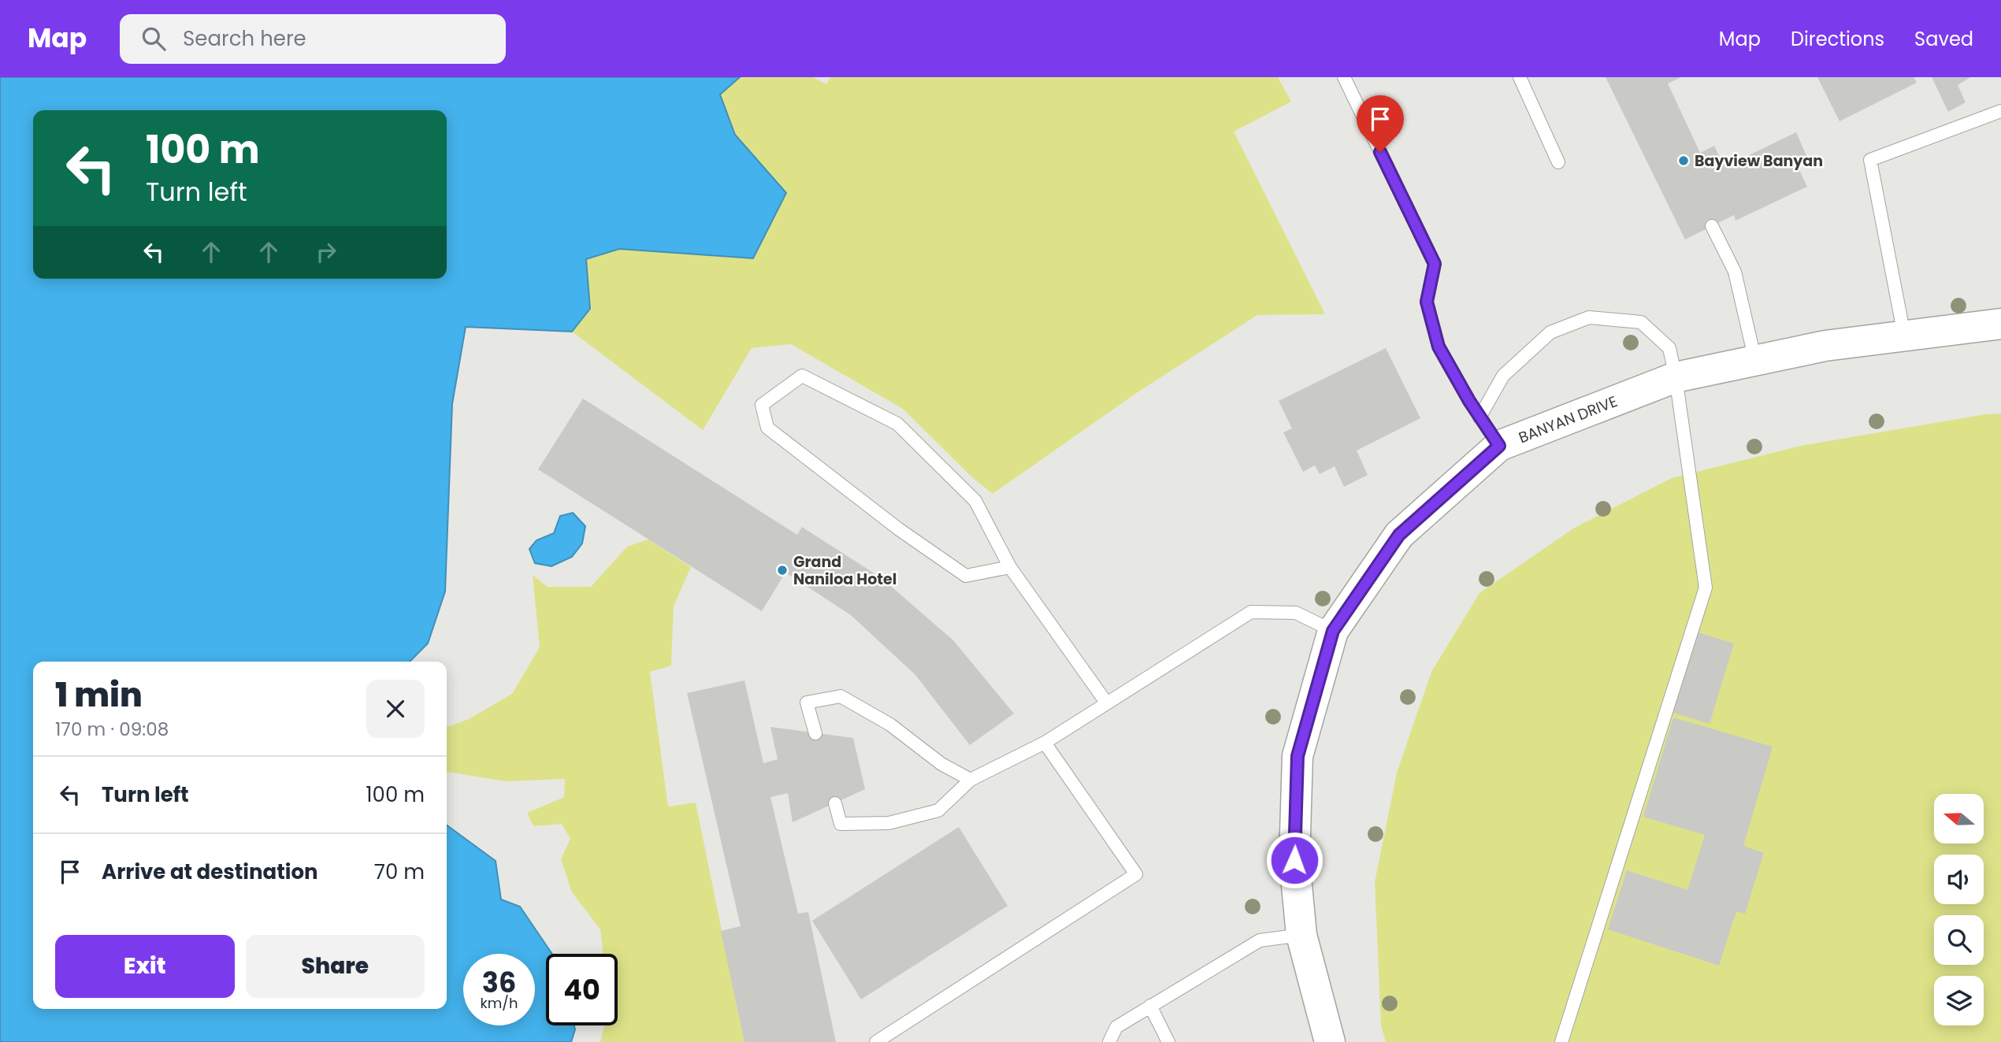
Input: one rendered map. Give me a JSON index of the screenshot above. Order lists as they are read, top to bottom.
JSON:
{
  "streets": {
    "street": ["BANYAN DRIVE"]
  },
  "places": ["Bayview Banyan", "Grand Naniloa Hotel"],
  "north": "left",
  "page": {
    "header": "Map",
    "search": "Search here",
    "nav": ["Map", "Directions", "Saved"],
    "turn": ["100 m", "Turn left"],
    "heading": ["1 min", "170 m · 09:08"],
    "list": [
      {
        "name": "Turn left",
        "value": "100 m"
      },
      {
        "name": "Arrive at destination",
        "value": "70 m"
      }
    ],
    "buttons": ["Exit", "Share"],
    "speed": "36 km/h",
    "limit": "40"
  }
}
